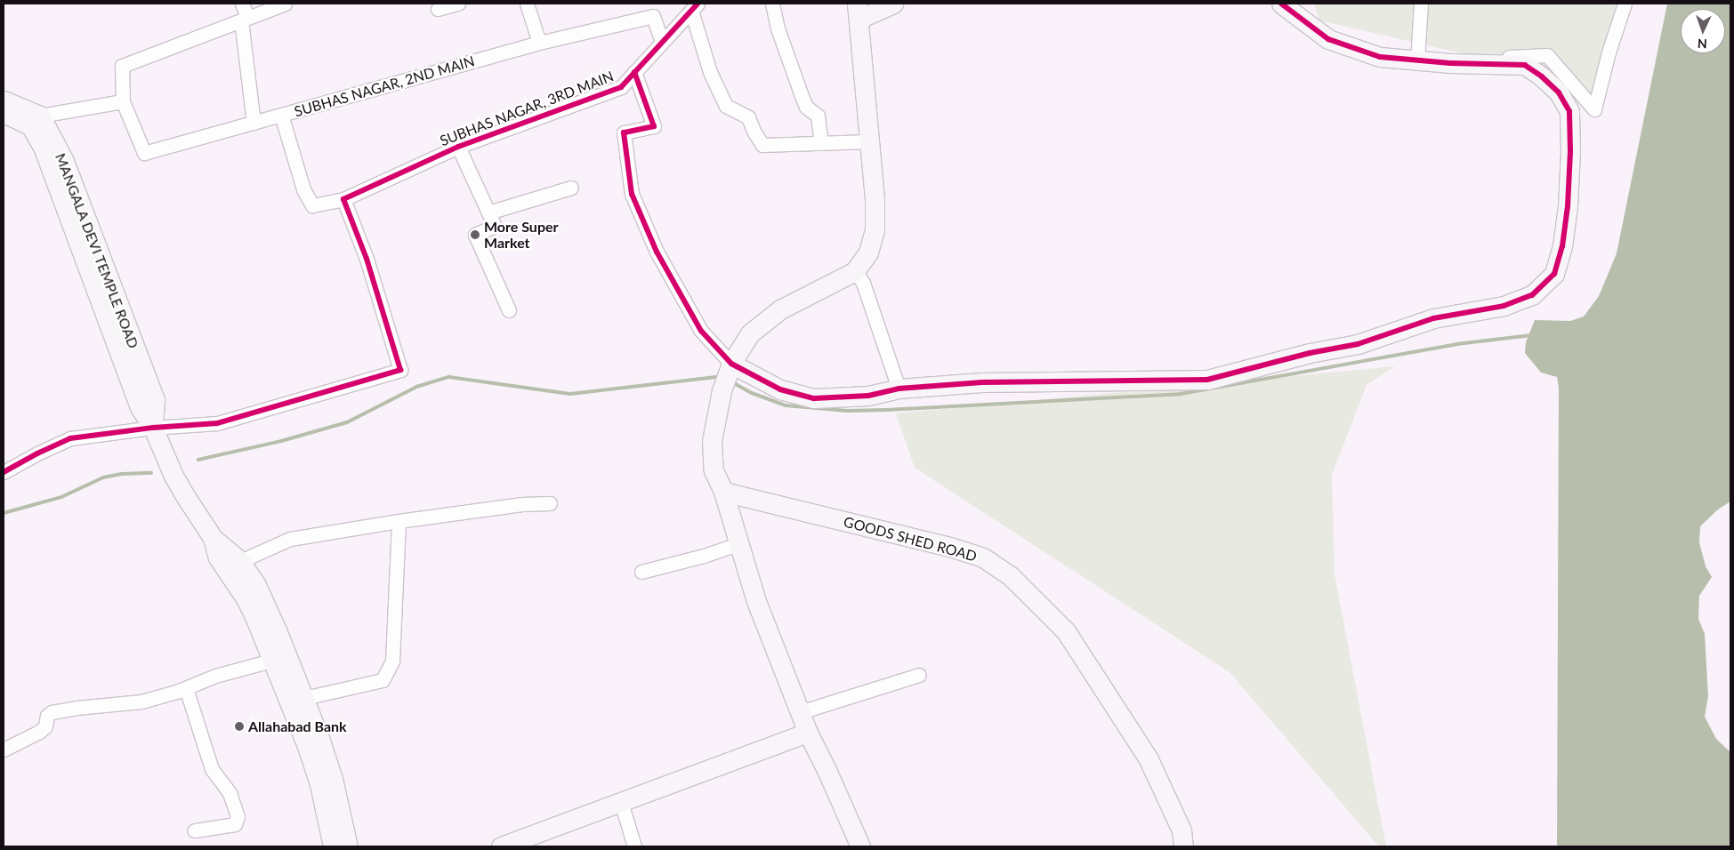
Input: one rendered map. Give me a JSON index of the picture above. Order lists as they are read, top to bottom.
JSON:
{
  "streets": {
    "street": [
      "SUBHAS NAGAR, 2ND MAIN",
      "SUBHAS NAGAR, 3RD MAIN",
      "MANGALA DEVI TEMPLE ROAD",
      "GOODS SHED ROAD"
    ]
  },
  "crossings": [
    ["SUBHAS NAGAR, 2ND MAIN", "SUBHAS NAGAR, 3RD MAIN"]
  ],
  "places": ["More Super Market", "Allahabad Bank"],
  "north": "bottom"
}
